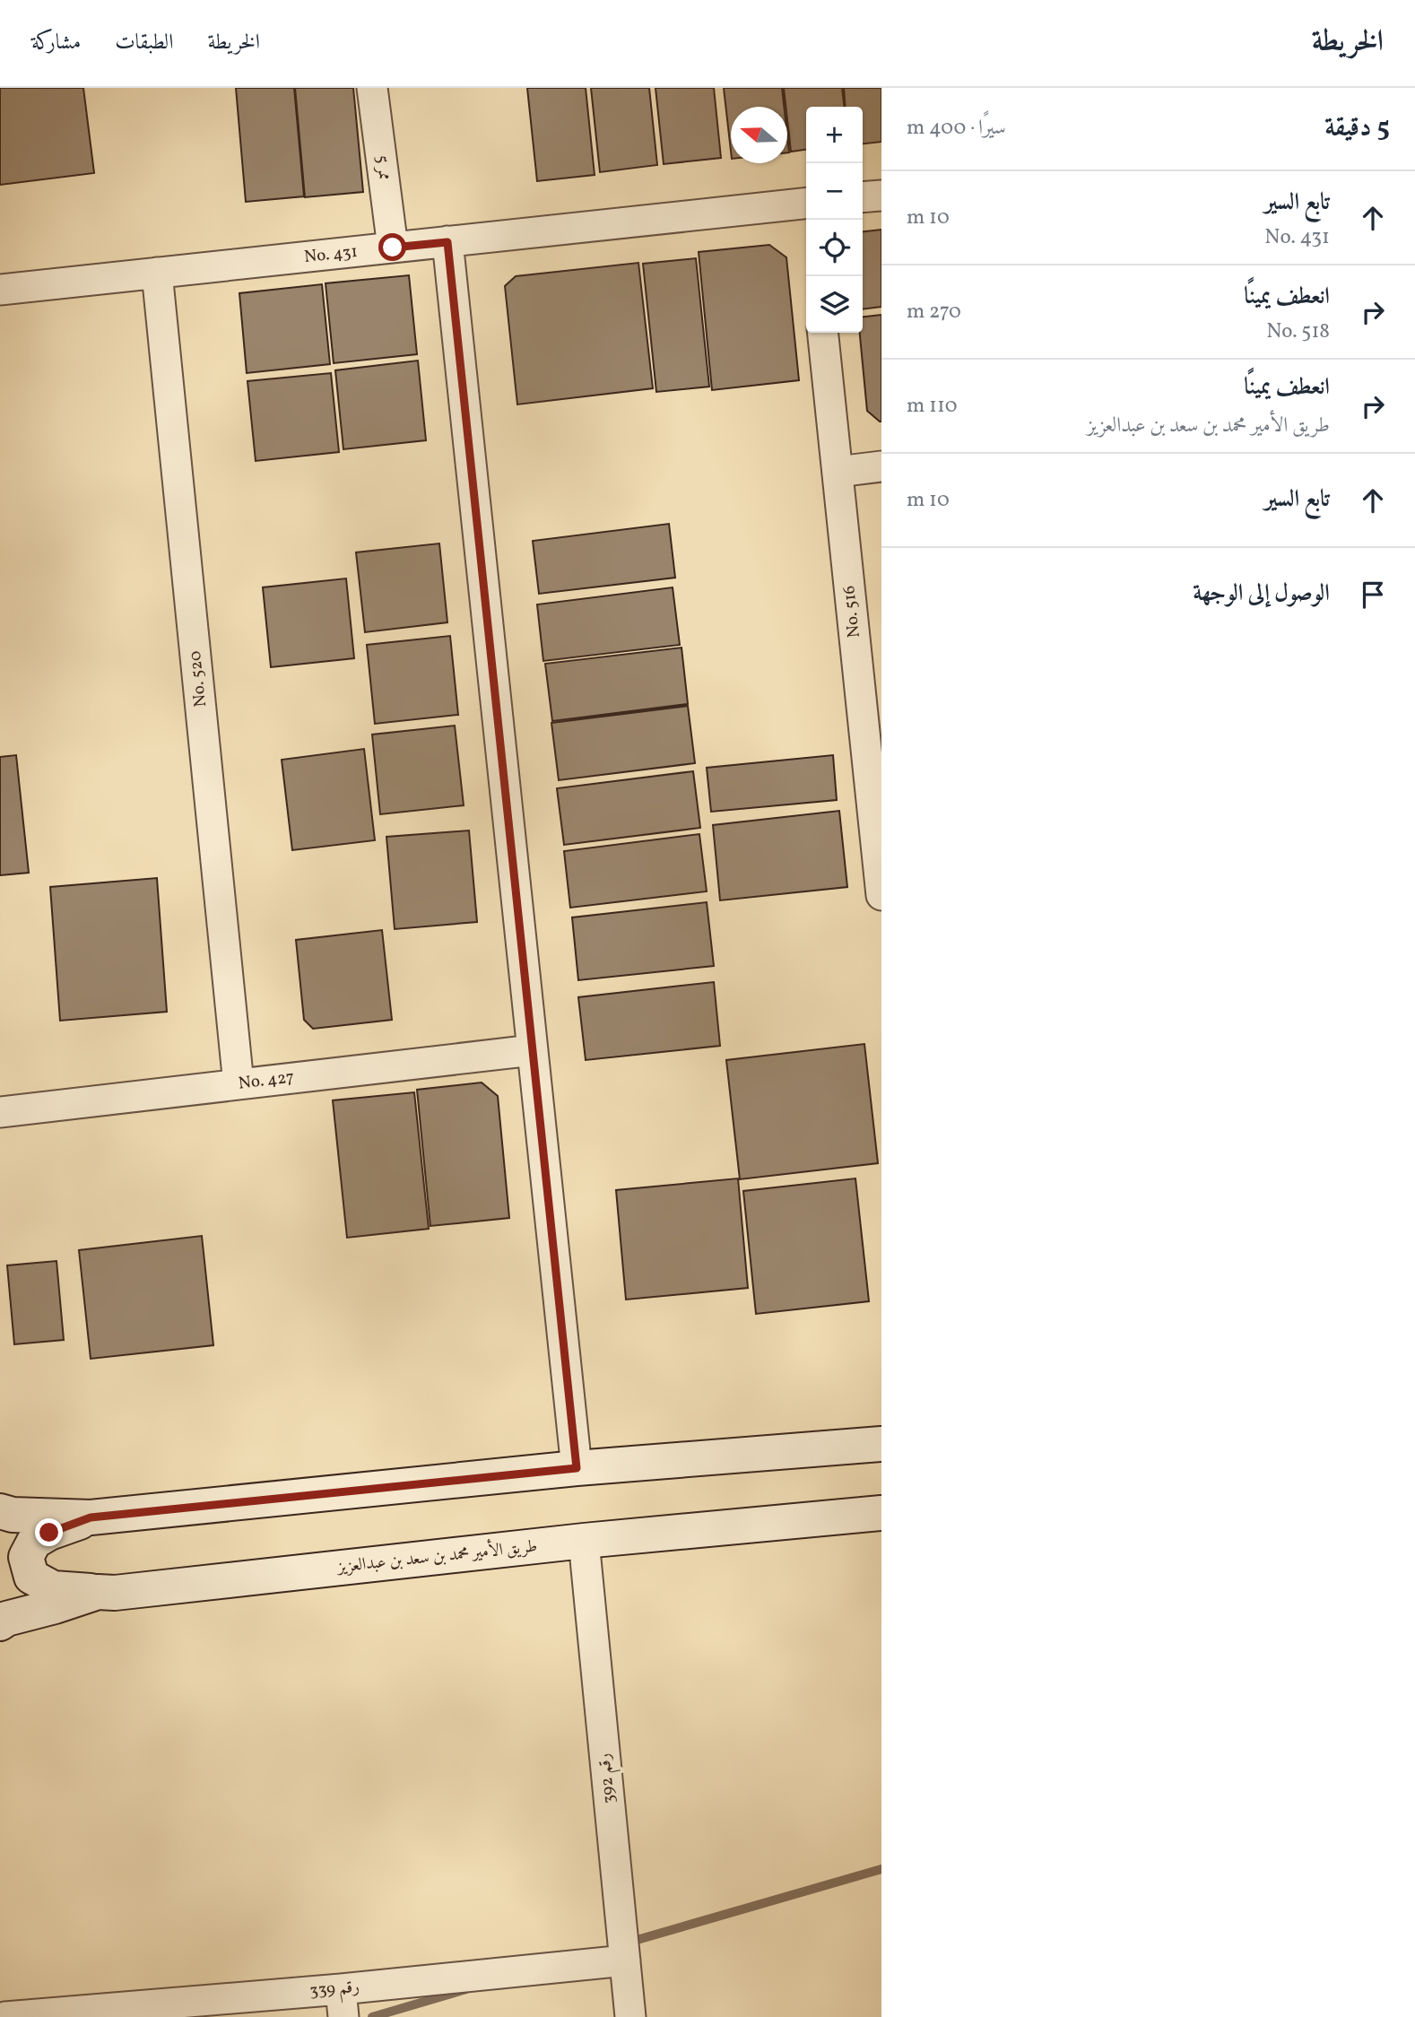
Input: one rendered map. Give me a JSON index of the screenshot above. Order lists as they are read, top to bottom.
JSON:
{
  "streets": {
    "main road": ["طريق الأمير محمد بن سعد بن عبدالعزيز"],
    "street": [
      "ممر 5",
      "No. 431",
      "No. 516",
      "No. 520",
      "No. 427",
      "رقم 392",
      "رقم 339"
    ]
  },
  "crossings": [
    ["ممر 5", "No. 431"],
    ["No. 431", "No. 520"],
    ["No. 520", "No. 427"],
    ["طريق الأمير محمد بن سعد بن عبدالعزيز", "رقم 392"],
    ["رقم 392", "رقم 339"]
  ],
  "north": "left",
  "page": {
    "header": "الخريطة",
    "nav": ["الخريطة", "الطبقات", "مشاركة"],
    "heading": ["5 دقيقة", "سيرًا · 400 m"],
    "map_buttons": ["+", "−"],
    "list": [
      ["تابع السير", "No. 431", "10 m"],
      ["انعطف يمينًا", "No. 518", "270 m"],
      ["انعطف يمينًا", "طريق الأمير محمد بن سعد بن عبدالعزيز", "110 m"],
      ["تابع السير", "10 m"],
      "الوصول إلى الوجهة"
    ]
  }
}
